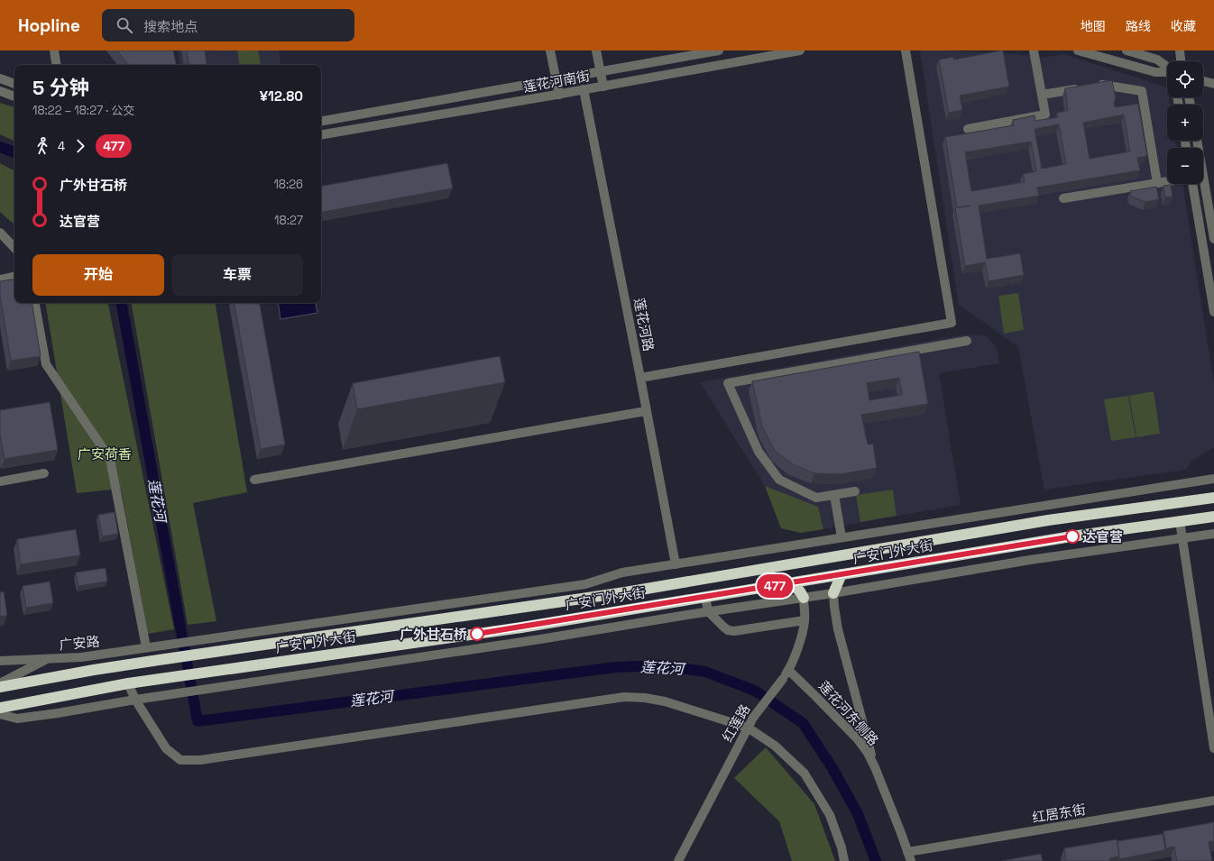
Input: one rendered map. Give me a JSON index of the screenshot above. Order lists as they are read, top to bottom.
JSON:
{
  "streets": {
    "highway": ["广安门外大街"],
    "street": [
      "莲花河南街",
      "莲花河路",
      "广安路",
      "莲花河东侧路",
      "红莲路",
      "红居东街"
    ]
  },
  "crossings": [
    ["莲花河南街", "莲花河路"],
    ["莲花河路", "广安门外大街"],
    ["广安门外大街", "广安路"],
    ["莲花河东侧路", "红莲路"],
    ["莲花河东侧路", "红居东街"]
  ],
  "water": ["莲花河"],
  "parks": ["广安荷香"],
  "places": ["达官营", "广外甘石桥"],
  "lines": ["bus line 477"],
  "page": {
    "header": "Hopline",
    "search": "搜索地点",
    "nav": ["地图", "路线", "收藏"],
    "on_map": "477",
    "map_buttons": ["+", "−"],
    "heading": ["5 分钟", "18:22 – 18:27 · 公交", "¥12.80"],
    "legs": ["4", "477"],
    "list": [
      {
        "name": "广外甘石桥",
        "value": "18:26"
      },
      {
        "name": "达官营",
        "value": "18:27"
      }
    ],
    "buttons": ["开始", "车票"]
  }
}
